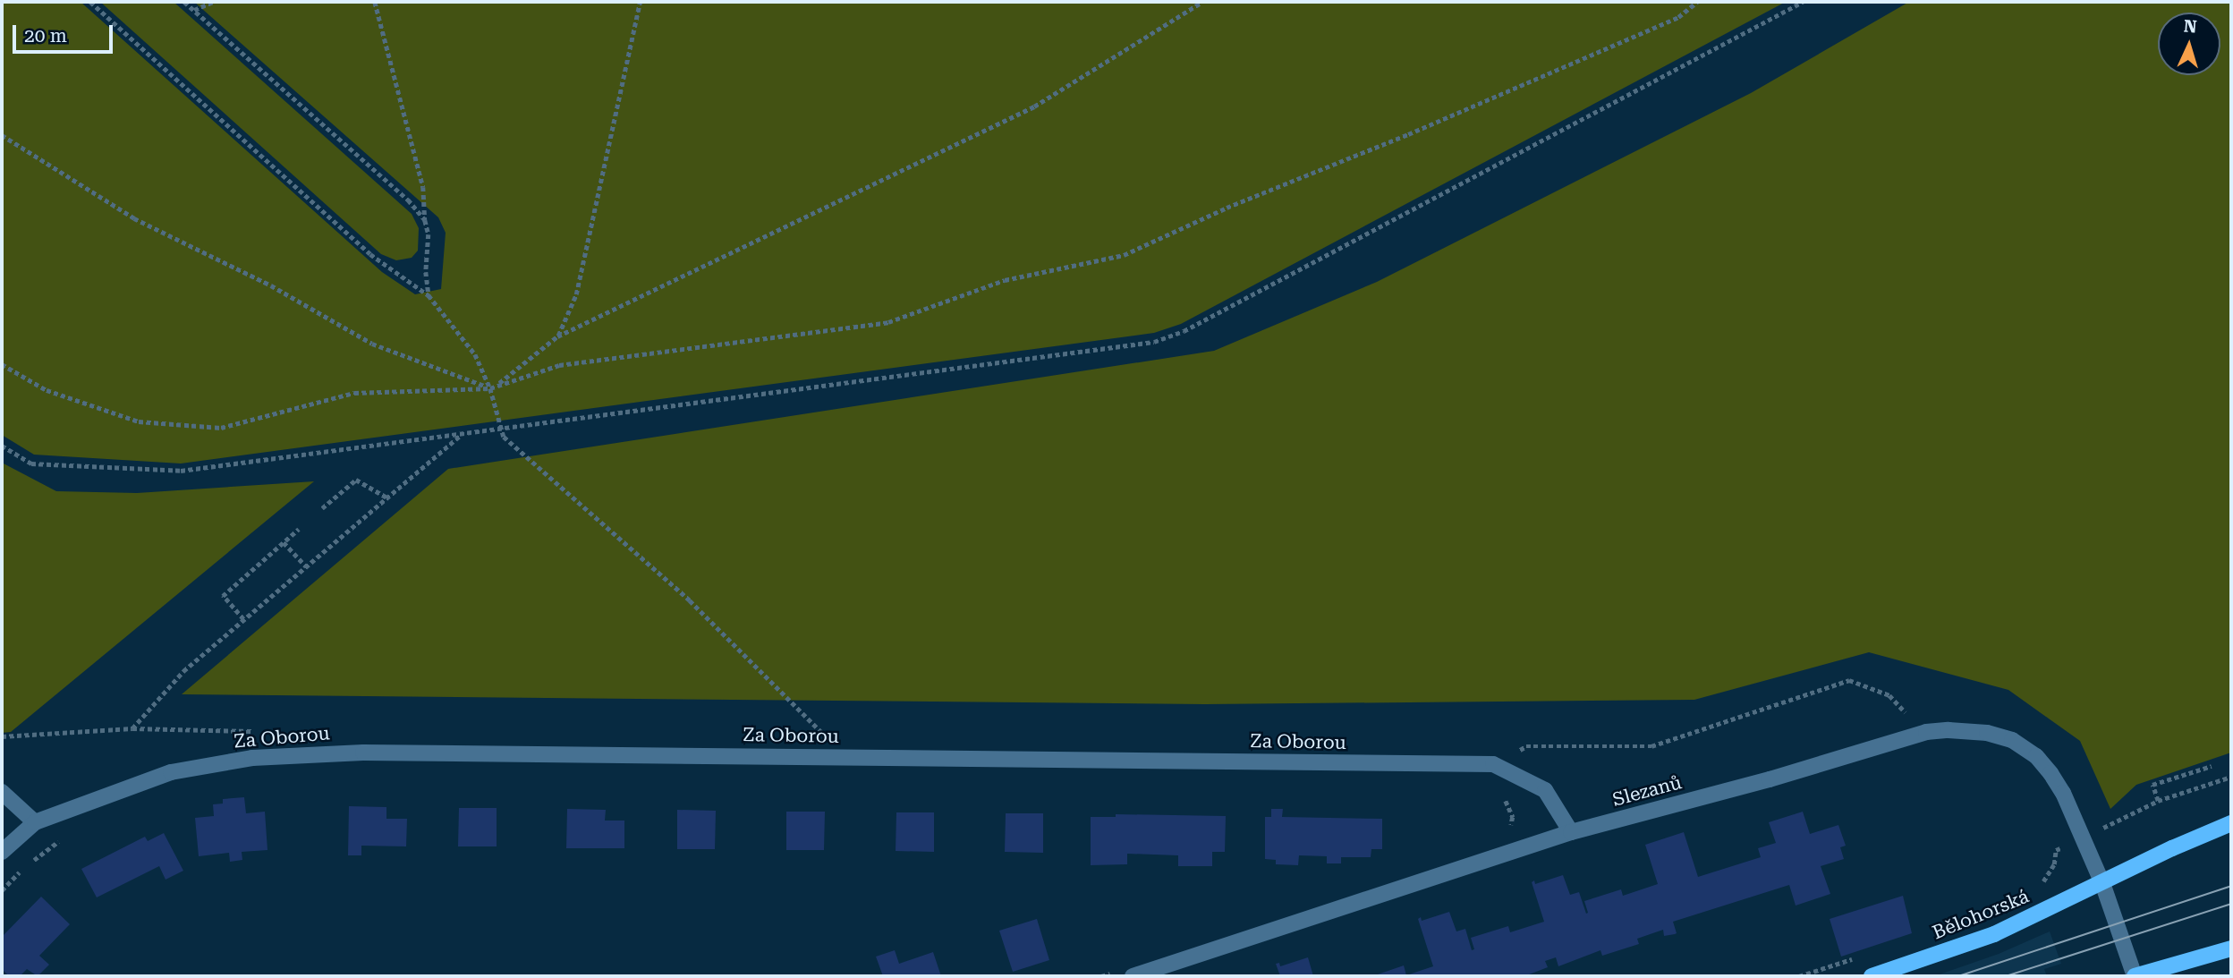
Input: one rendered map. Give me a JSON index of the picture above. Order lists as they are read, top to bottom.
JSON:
{
  "streets": {
    "main road": ["Bělohorská"],
    "street": ["Za Oborou", "Slezanů"]
  },
  "crossings": [
    ["Za Oborou", "Slezanů"],
    ["Slezanů", "Bělohorská"]
  ],
  "scale_bar": "20 m",
  "north": "top"
}
